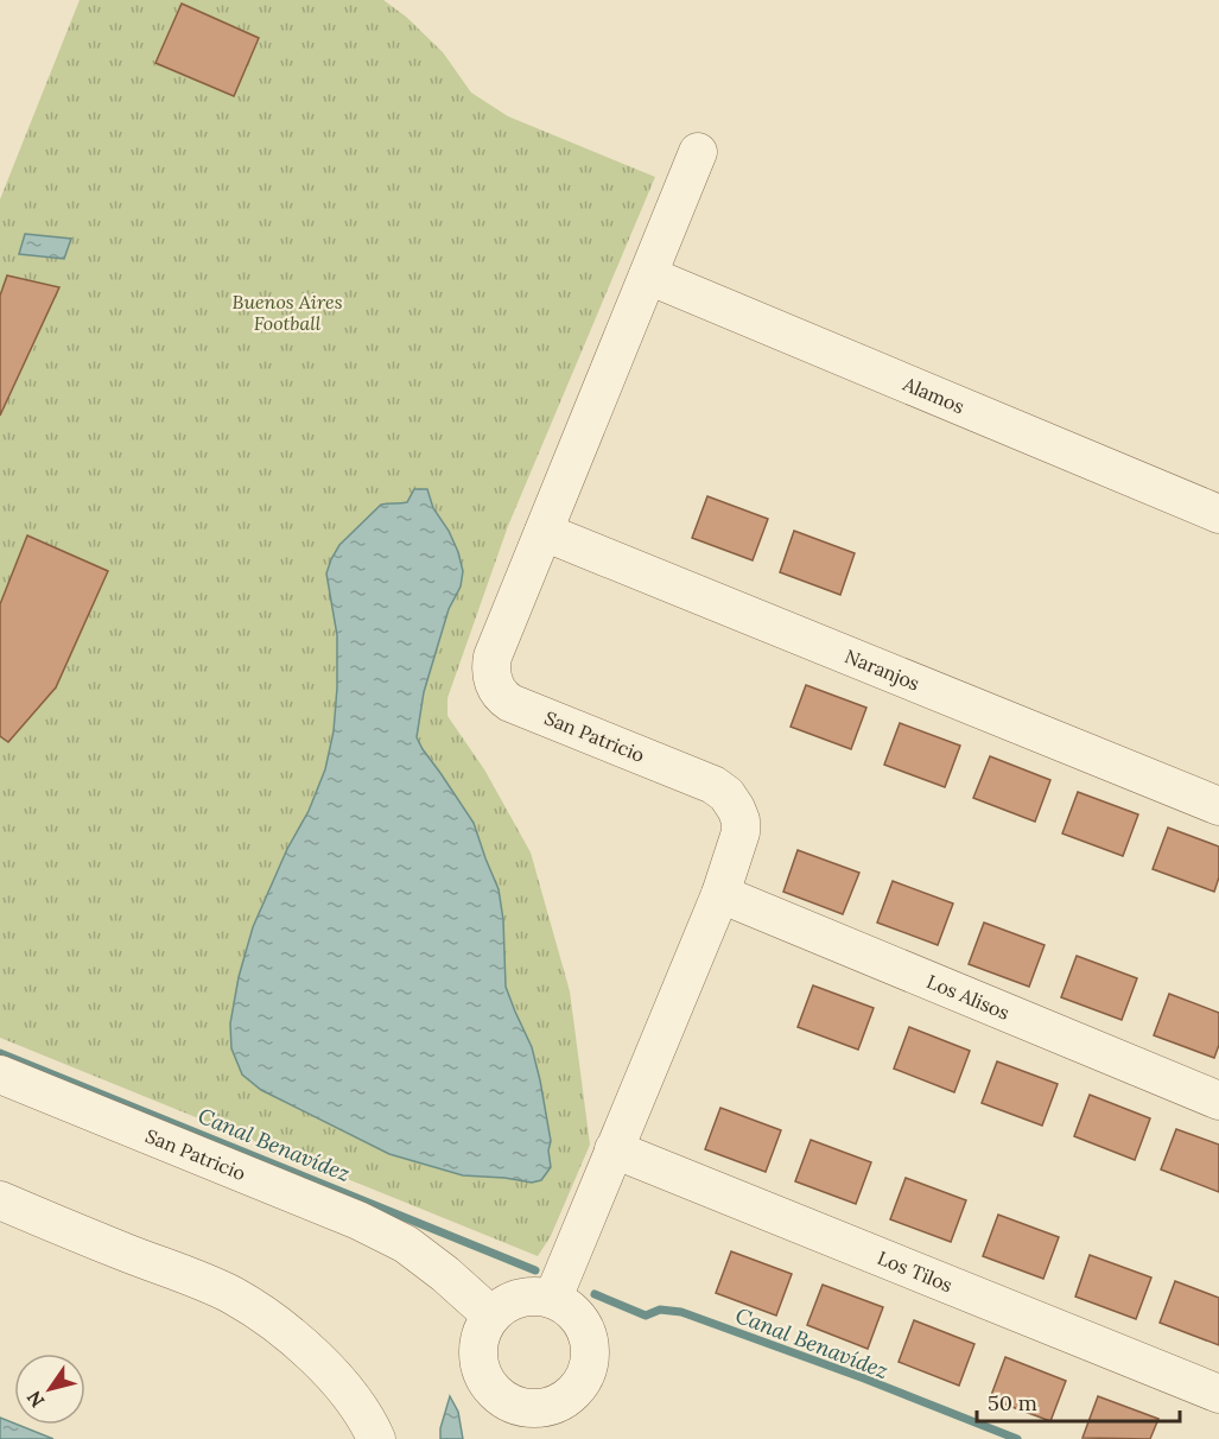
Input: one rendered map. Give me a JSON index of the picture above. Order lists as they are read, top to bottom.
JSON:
{
  "streets": {
    "street": [
      "Alamos",
      "Naranjos",
      "San Patricio",
      "Los Alisos",
      "Los Tilos"
    ]
  },
  "crossings": [
    ["Alamos", "San Patricio"],
    ["Naranjos", "San Patricio"],
    ["San Patricio", "Los Alisos"],
    ["San Patricio", "Los Tilos"]
  ],
  "water": ["Canal Benavídez"],
  "parks": ["Buenos Aires Football"],
  "scale_bar": "50 m",
  "north": "bottom left"
}
